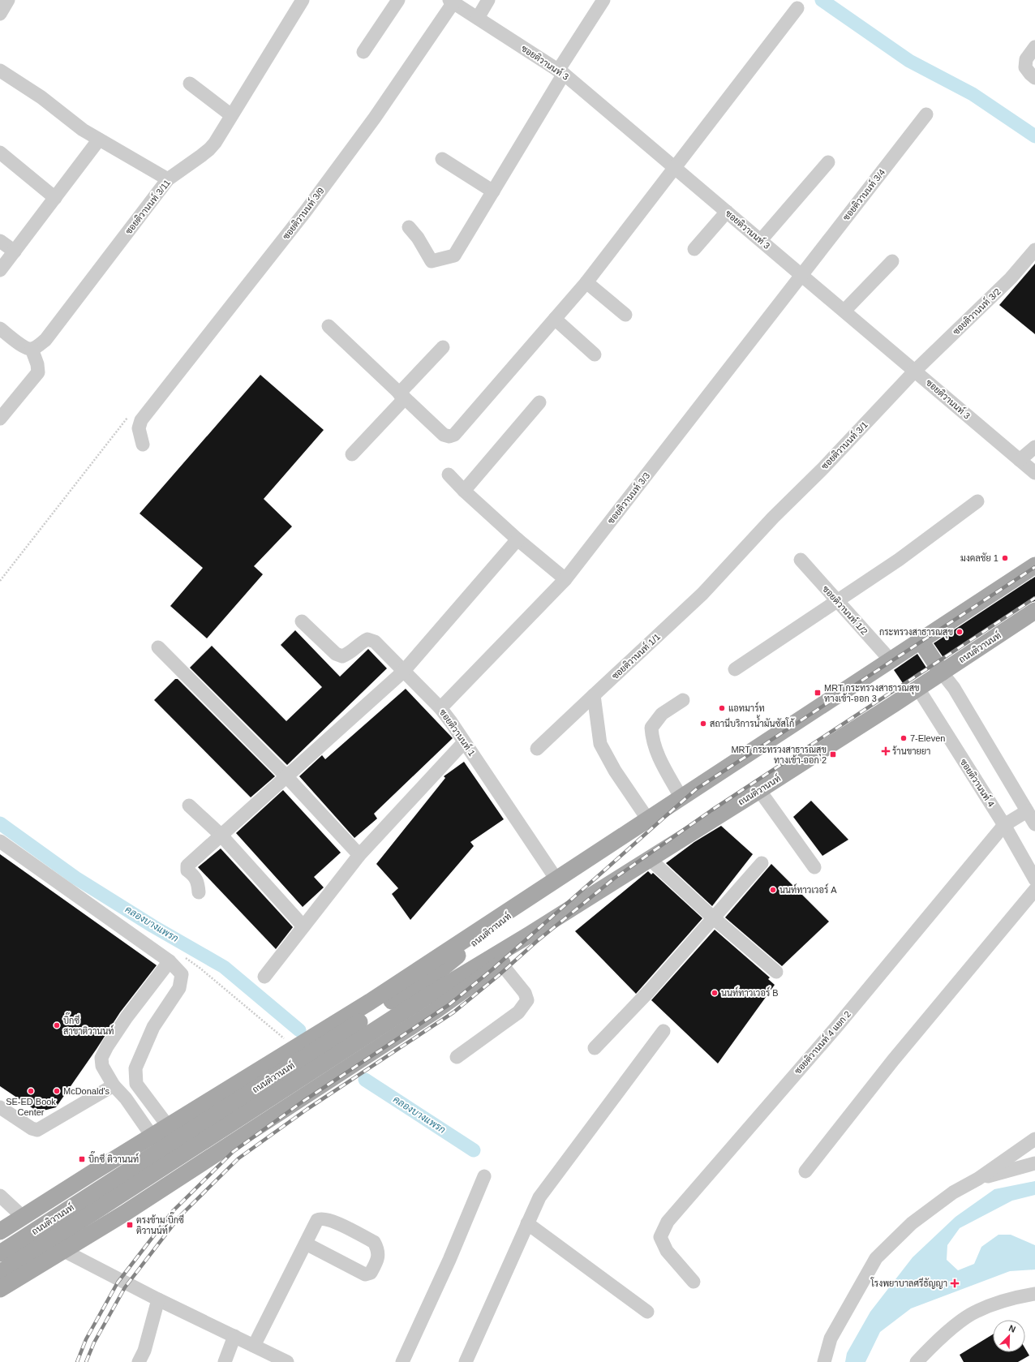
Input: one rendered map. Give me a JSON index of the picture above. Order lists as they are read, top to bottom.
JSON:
{
  "streets": {
    "main road": ["ถนนติวานนท์"],
    "street": [
      "ซอยติวานนท์ 3",
      "ซอยติวานนท์ 3/4",
      "ซอยติวานนท์ 3/11",
      "ซอยติวานนท์ 3/9",
      "ซอยติวานนท์ 3/2",
      "ซอยติวานนท์ 3/1",
      "ซอยติวานนท์ 3/3",
      "ซอยติวานนท์ 1/2",
      "ซอยติวานนท์ 1/1",
      "ซอยติวานนท์ 1",
      "ซอยติวานนท์ 4",
      "ซอยติวานนท์ 4 แยก 2"
    ]
  },
  "crossings": [
    ["ซอยติวานนท์ 3", "ซอยติวานนท์ 3/4"],
    ["ซอยติวานนท์ 3", "ซอยติวานนท์ 3/9"],
    ["ซอยติวานนท์ 3", "ซอยติวานนท์ 3/2"],
    ["ซอยติวานนท์ 3", "ซอยติวานนท์ 3/1"],
    ["ซอยติวานนท์ 3", "ซอยติวานนท์ 3/3"],
    ["ซอยติวานนท์ 3/4", "ซอยติวานนท์ 3/3"],
    ["ซอยติวานนท์ 3/2", "ซอยติวานนท์ 3/1"],
    ["ซอยติวานนท์ 3/1", "ซอยติวานนท์ 1/1"],
    ["ซอยติวานนท์ 3/3", "ซอยติวานนท์ 1"],
    ["ซอยติวานนท์ 1/2", "ถนนติวานนท์"],
    ["ถนนติวานนท์", "ซอยติวานนท์ 1"],
    ["ถนนติวานนท์", "ซอยติวานนท์ 4"],
    ["ซอยติวานนท์ 4", "ซอยติวานนท์ 4 แยก 2"]
  ],
  "water": ["คลองบางแพรก"],
  "places": {
    "other": [
      "มงคลชัย 1",
      "กระทรวงสาธารณสุข",
      "แอทมาร์ท",
      "สถานีบริการน้ำมันซัสโก้",
      "7-Eleven",
      "นนท์ทาวเวอร์ A",
      "นนท์ทาวเวอร์ B",
      "บิ๊กซี สาขาติวานนท์",
      "SE-ED Book Center",
      "McDonald's"
    ],
    "transit": [
      "MRT กระทรวงสาธารณสุข ทางเข้า-ออก 3",
      "MRT กระทรวงสาธารณสุข ทางเข้า-ออก 2",
      "บิ๊กซี ติวานนท์",
      "ตรงข้าม บิ๊กซี ติวานนท์"
    ],
    "health": ["ร้านขายยา", "โรงพยาบาลศรีธัญญา"]
  },
  "north": "top right"
}
